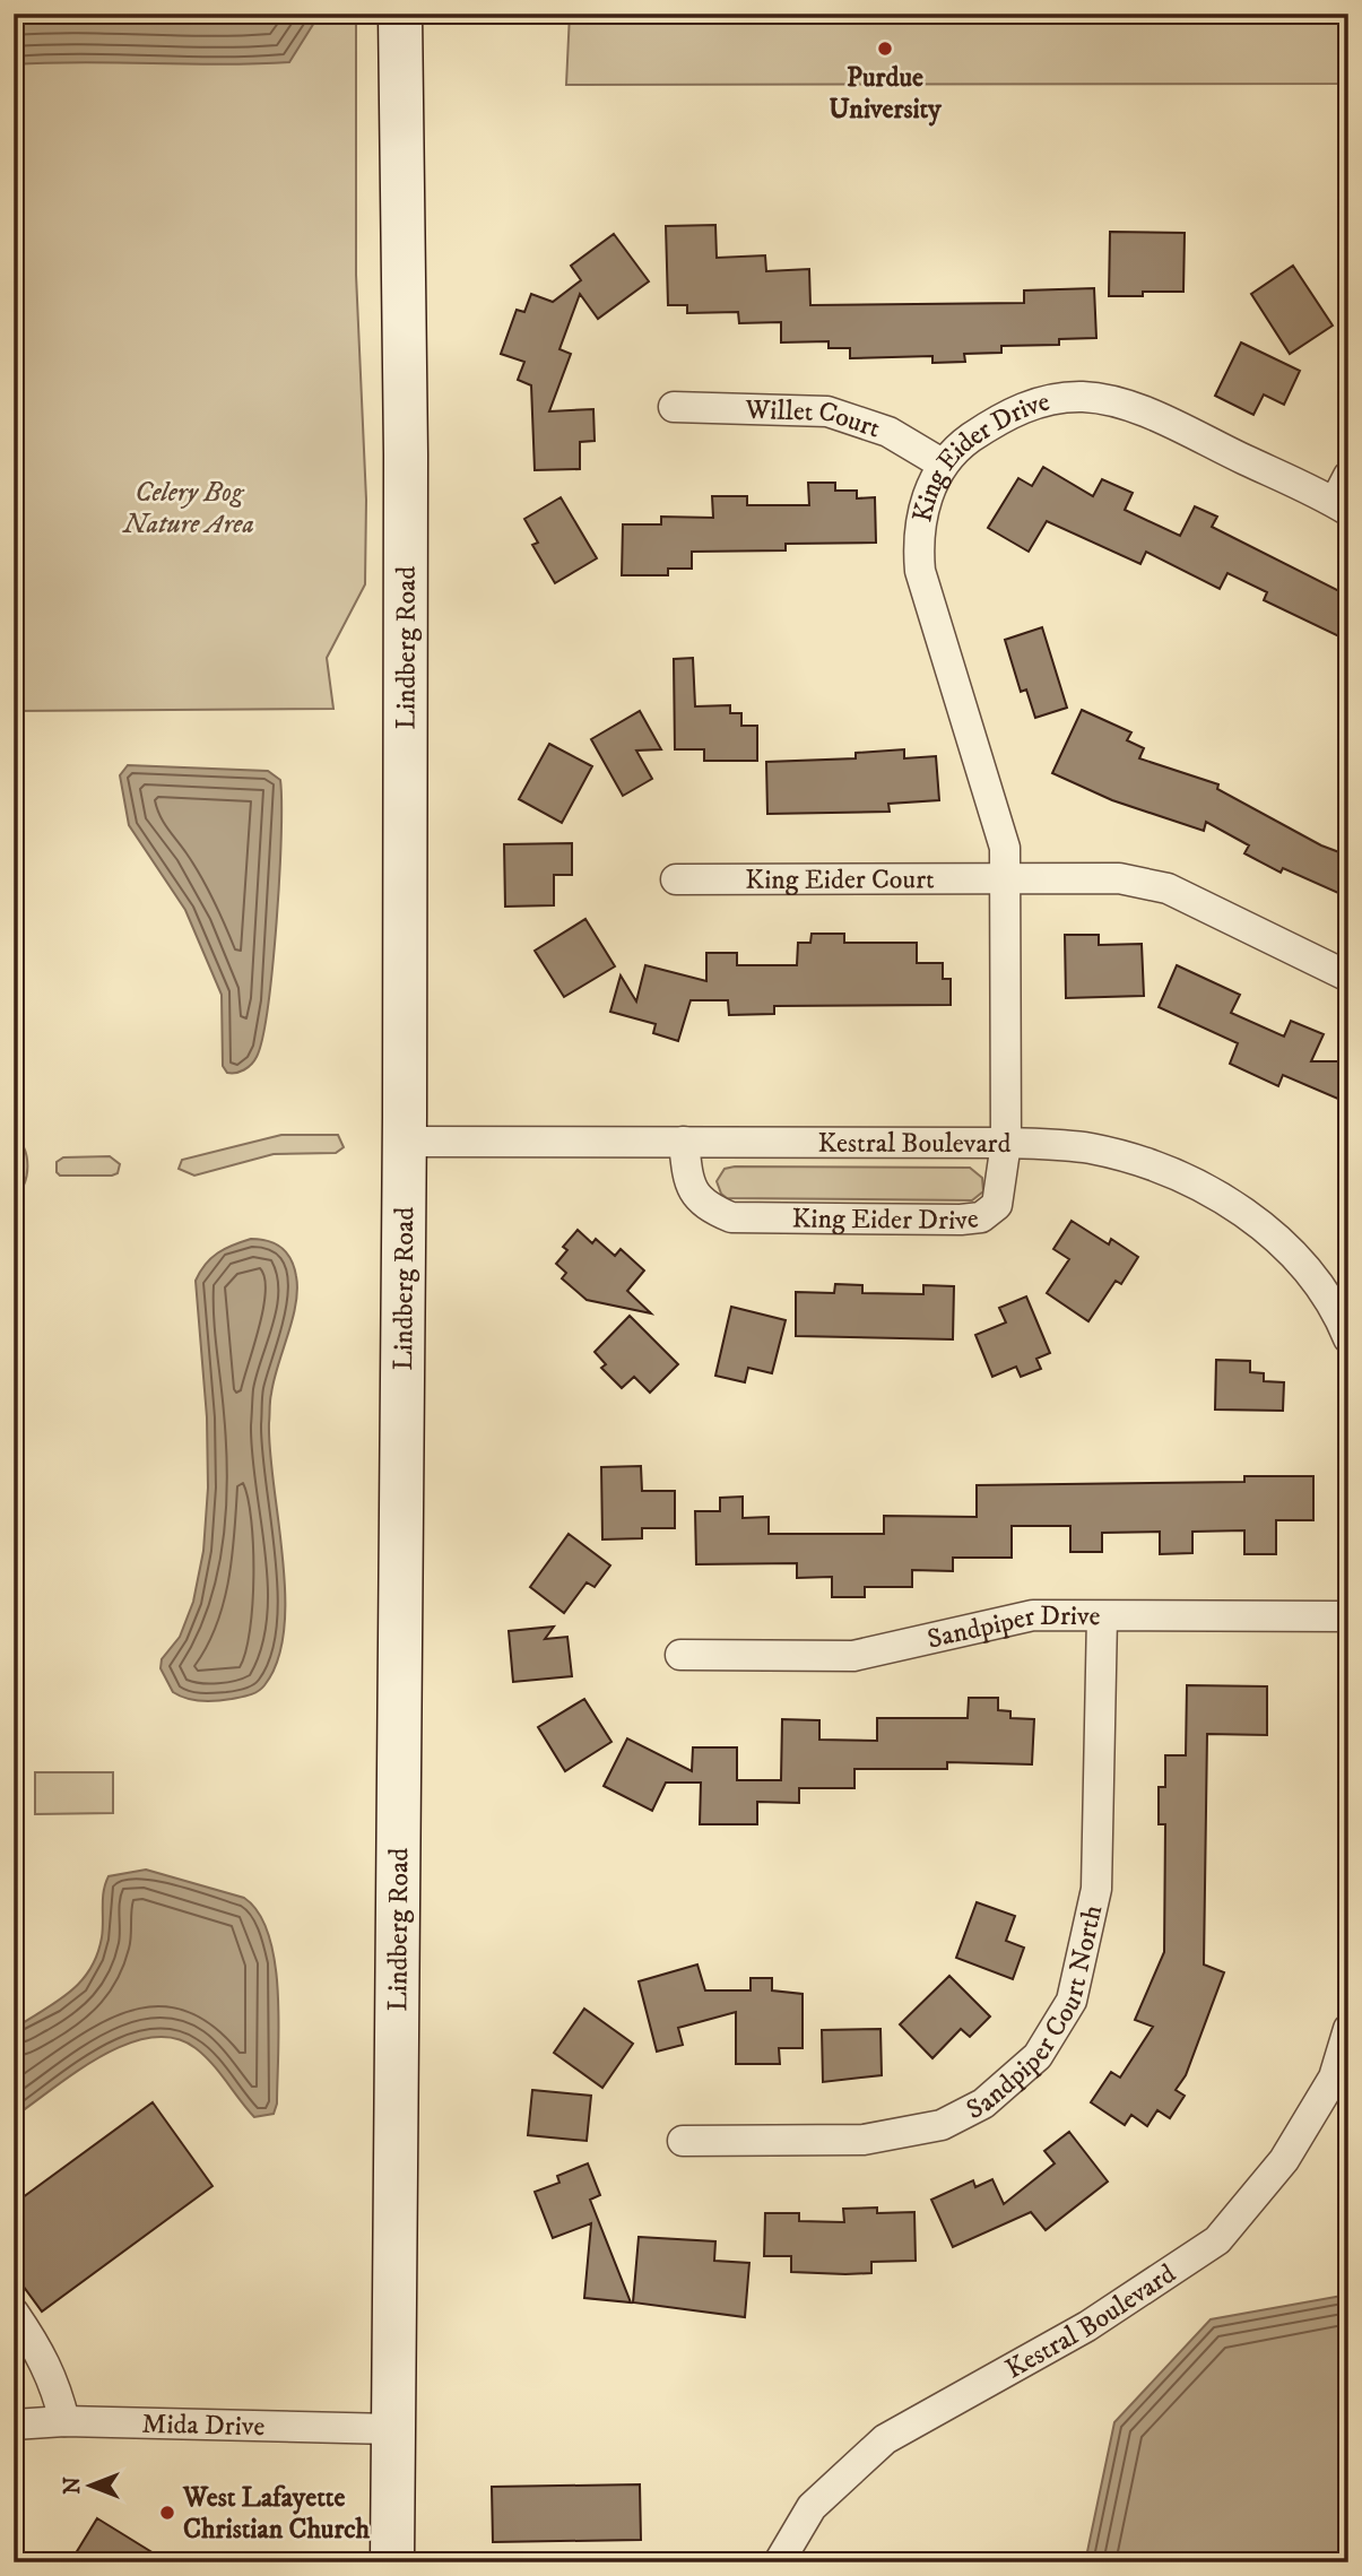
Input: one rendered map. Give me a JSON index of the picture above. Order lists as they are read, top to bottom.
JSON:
{
  "streets": {
    "main road": ["Lindberg Road"],
    "street": [
      "Willet Court",
      "King Eider Drive",
      "King Eider Court",
      "Kestral Boulevard",
      "Sandpiper Drive",
      "Sandpiper Court North",
      "Mida Drive"
    ]
  },
  "crossings": [
    ["Willet Court", "King Eider Drive"],
    ["King Eider Drive", "King Eider Court"],
    ["King Eider Drive", "Kestral Boulevard"],
    ["Lindberg Road", "Kestral Boulevard"],
    ["Lindberg Road", "Mida Drive"],
    ["Sandpiper Drive", "Sandpiper Court North"]
  ],
  "parks": ["Celery Bog Nature Area"],
  "places": ["Purdue University", "West Lafayette Christian Church"],
  "north": "left"
}
